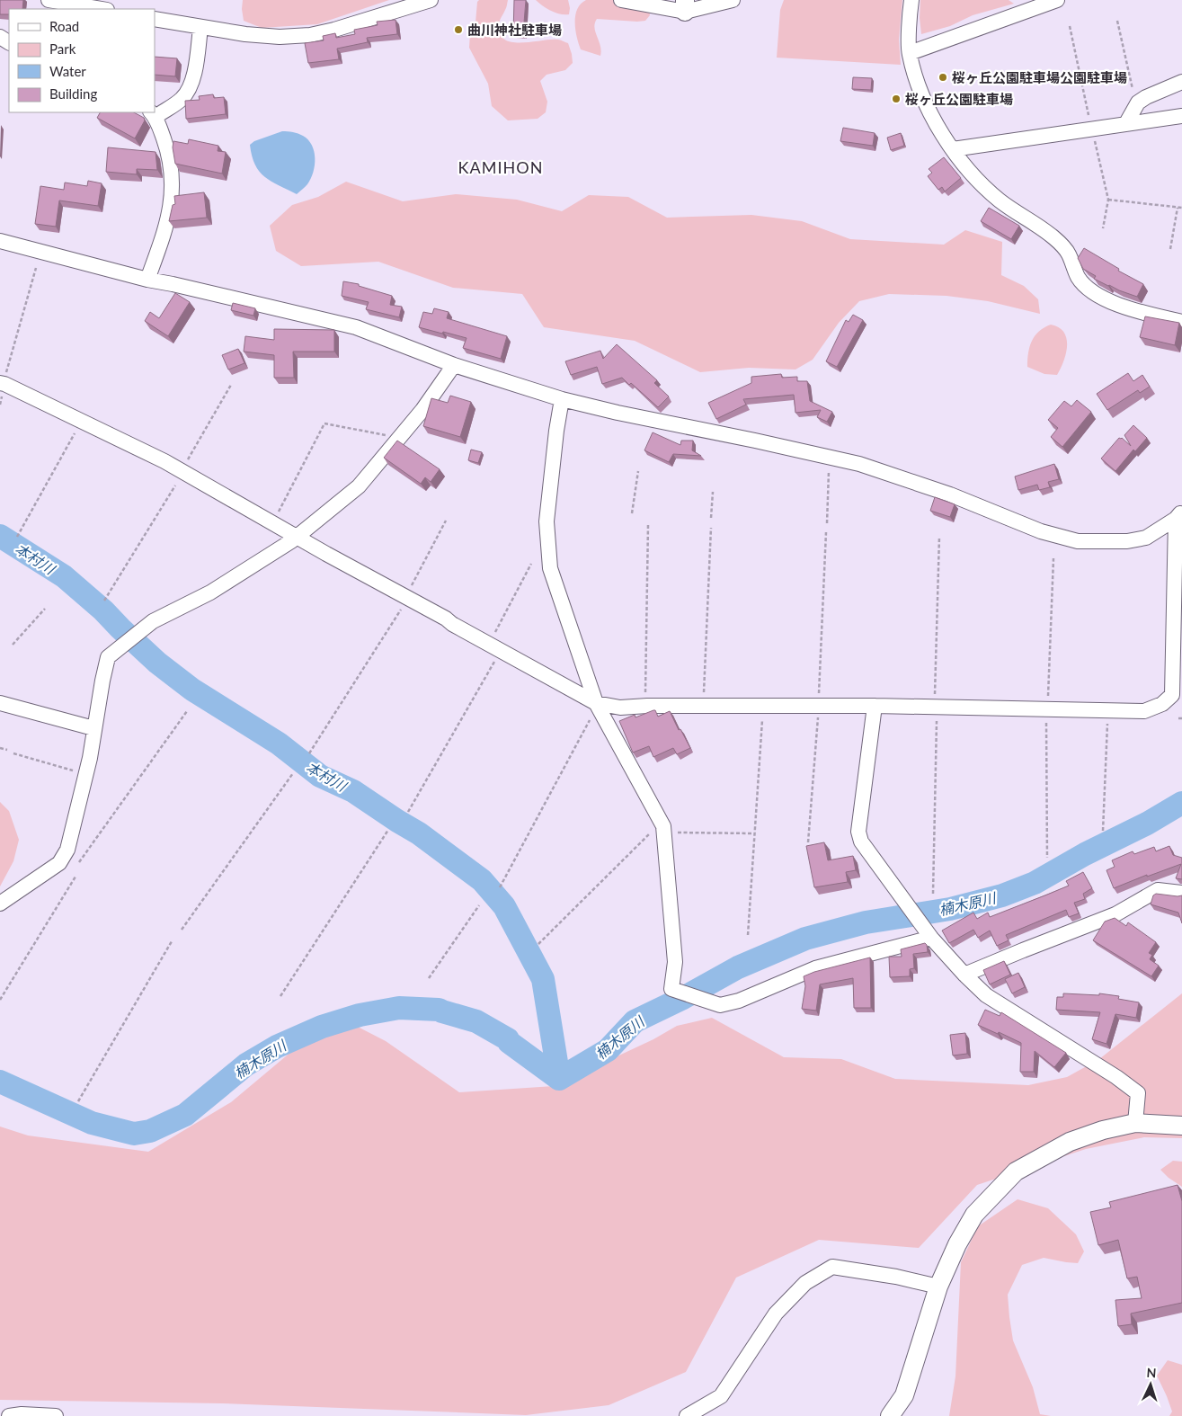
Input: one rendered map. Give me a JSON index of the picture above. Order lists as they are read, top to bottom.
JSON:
{
  "districts": ["KAMIHON"],
  "water": ["本村川", "楠木原川"],
  "places": ["曲川神社駐車場", "桜ヶ丘公園駐車場公園駐車場", "桜ヶ丘公園駐車場"],
  "legend": [
    "Road",
    "Park",
    "Water",
    "Building"
  ],
  "north": "top"
}
